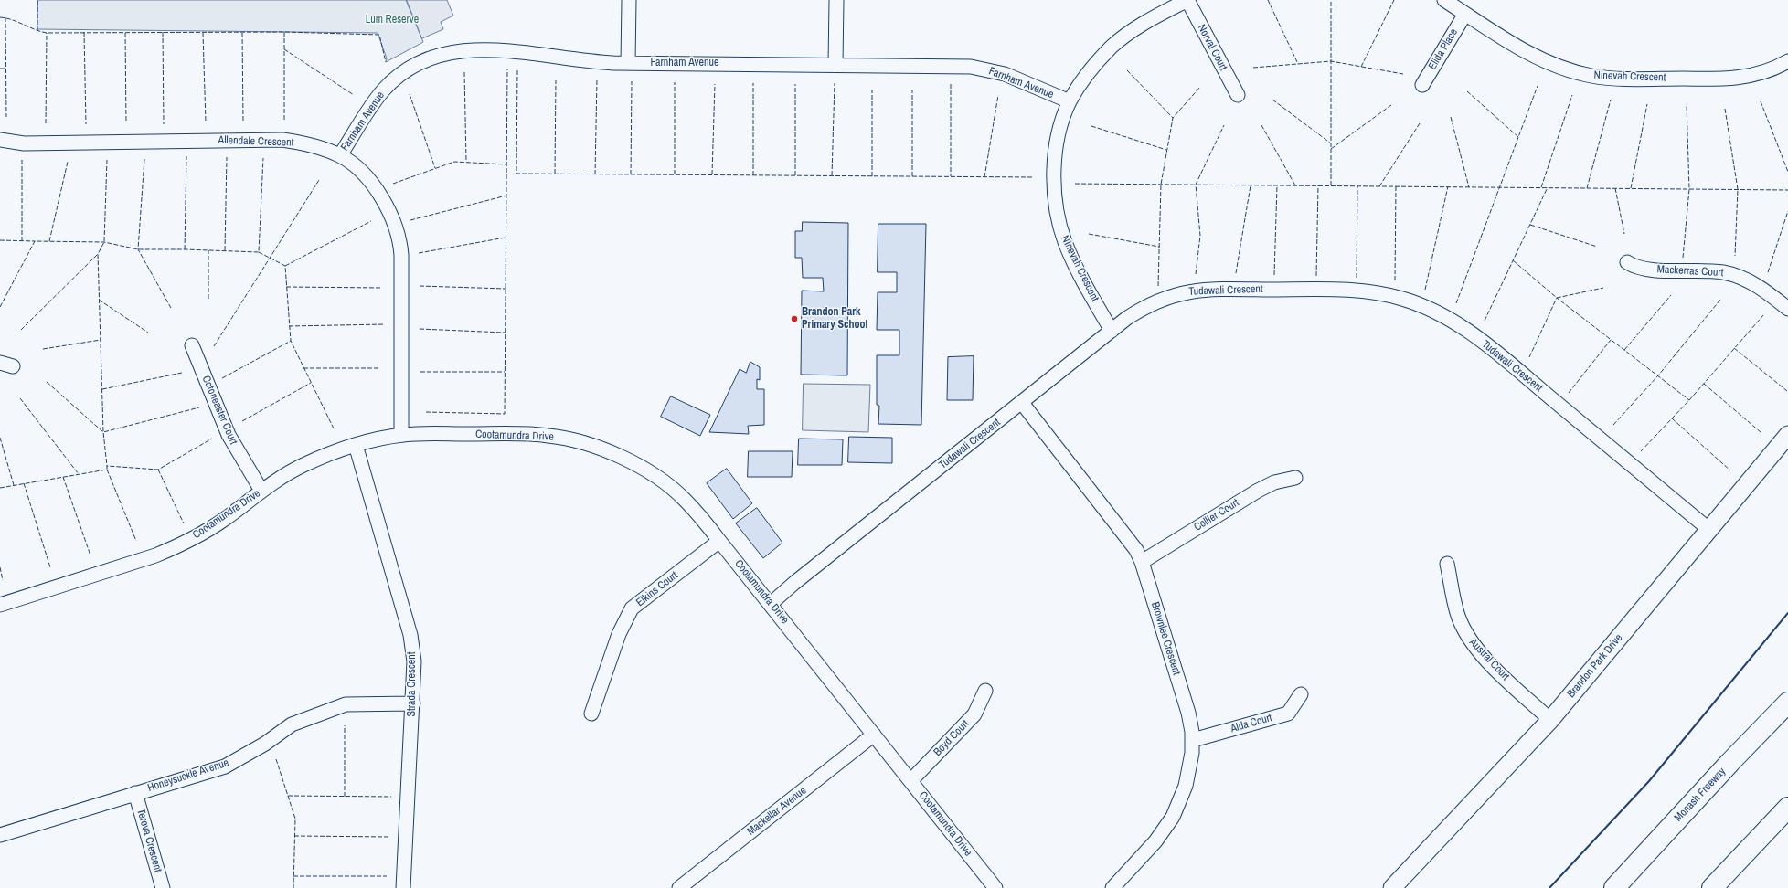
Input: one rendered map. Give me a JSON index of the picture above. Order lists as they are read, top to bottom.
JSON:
{
  "streets": {
    "highway": ["Monash Freeway"],
    "street": [
      "Norval Court",
      "Elida Place",
      "Farnham Avenue",
      "Ninevah Crescent",
      "Allendale Crescent",
      "Mackerras Court",
      "Tudawali Crescent",
      "Cotoneaster Court",
      "Cootamundra Drive",
      "Collier Court",
      "Elkins Court",
      "Brownlee Crescent",
      "Austral Court",
      "Brandon Park Drive",
      "Strada Crescent",
      "Alda Court",
      "Boyd Court",
      "Honeysuckle Avenue",
      "Mackellar Avenue",
      "Tereva Crescent"
    ]
  },
  "crossings": [
    ["Norval Court", "Ninevah Crescent"],
    ["Elida Place", "Ninevah Crescent"],
    ["Farnham Avenue", "Ninevah Crescent"],
    ["Farnham Avenue", "Allendale Crescent"],
    ["Ninevah Crescent", "Tudawali Crescent"],
    ["Allendale Crescent", "Cootamundra Drive"],
    ["Tudawali Crescent", "Cootamundra Drive"],
    ["Tudawali Crescent", "Brownlee Crescent"],
    ["Tudawali Crescent", "Brandon Park Drive"],
    ["Cotoneaster Court", "Cootamundra Drive"],
    ["Cootamundra Drive", "Elkins Court"],
    ["Cootamundra Drive", "Strada Crescent"],
    ["Cootamundra Drive", "Boyd Court"],
    ["Cootamundra Drive", "Mackellar Avenue"],
    ["Collier Court", "Brownlee Crescent"],
    ["Brownlee Crescent", "Alda Court"],
    ["Austral Court", "Brandon Park Drive"],
    ["Strada Crescent", "Honeysuckle Avenue"],
    ["Honeysuckle Avenue", "Tereva Crescent"]
  ],
  "parks": ["Lum Reserve"],
  "places": ["Brandon Park Primary School"]
}
